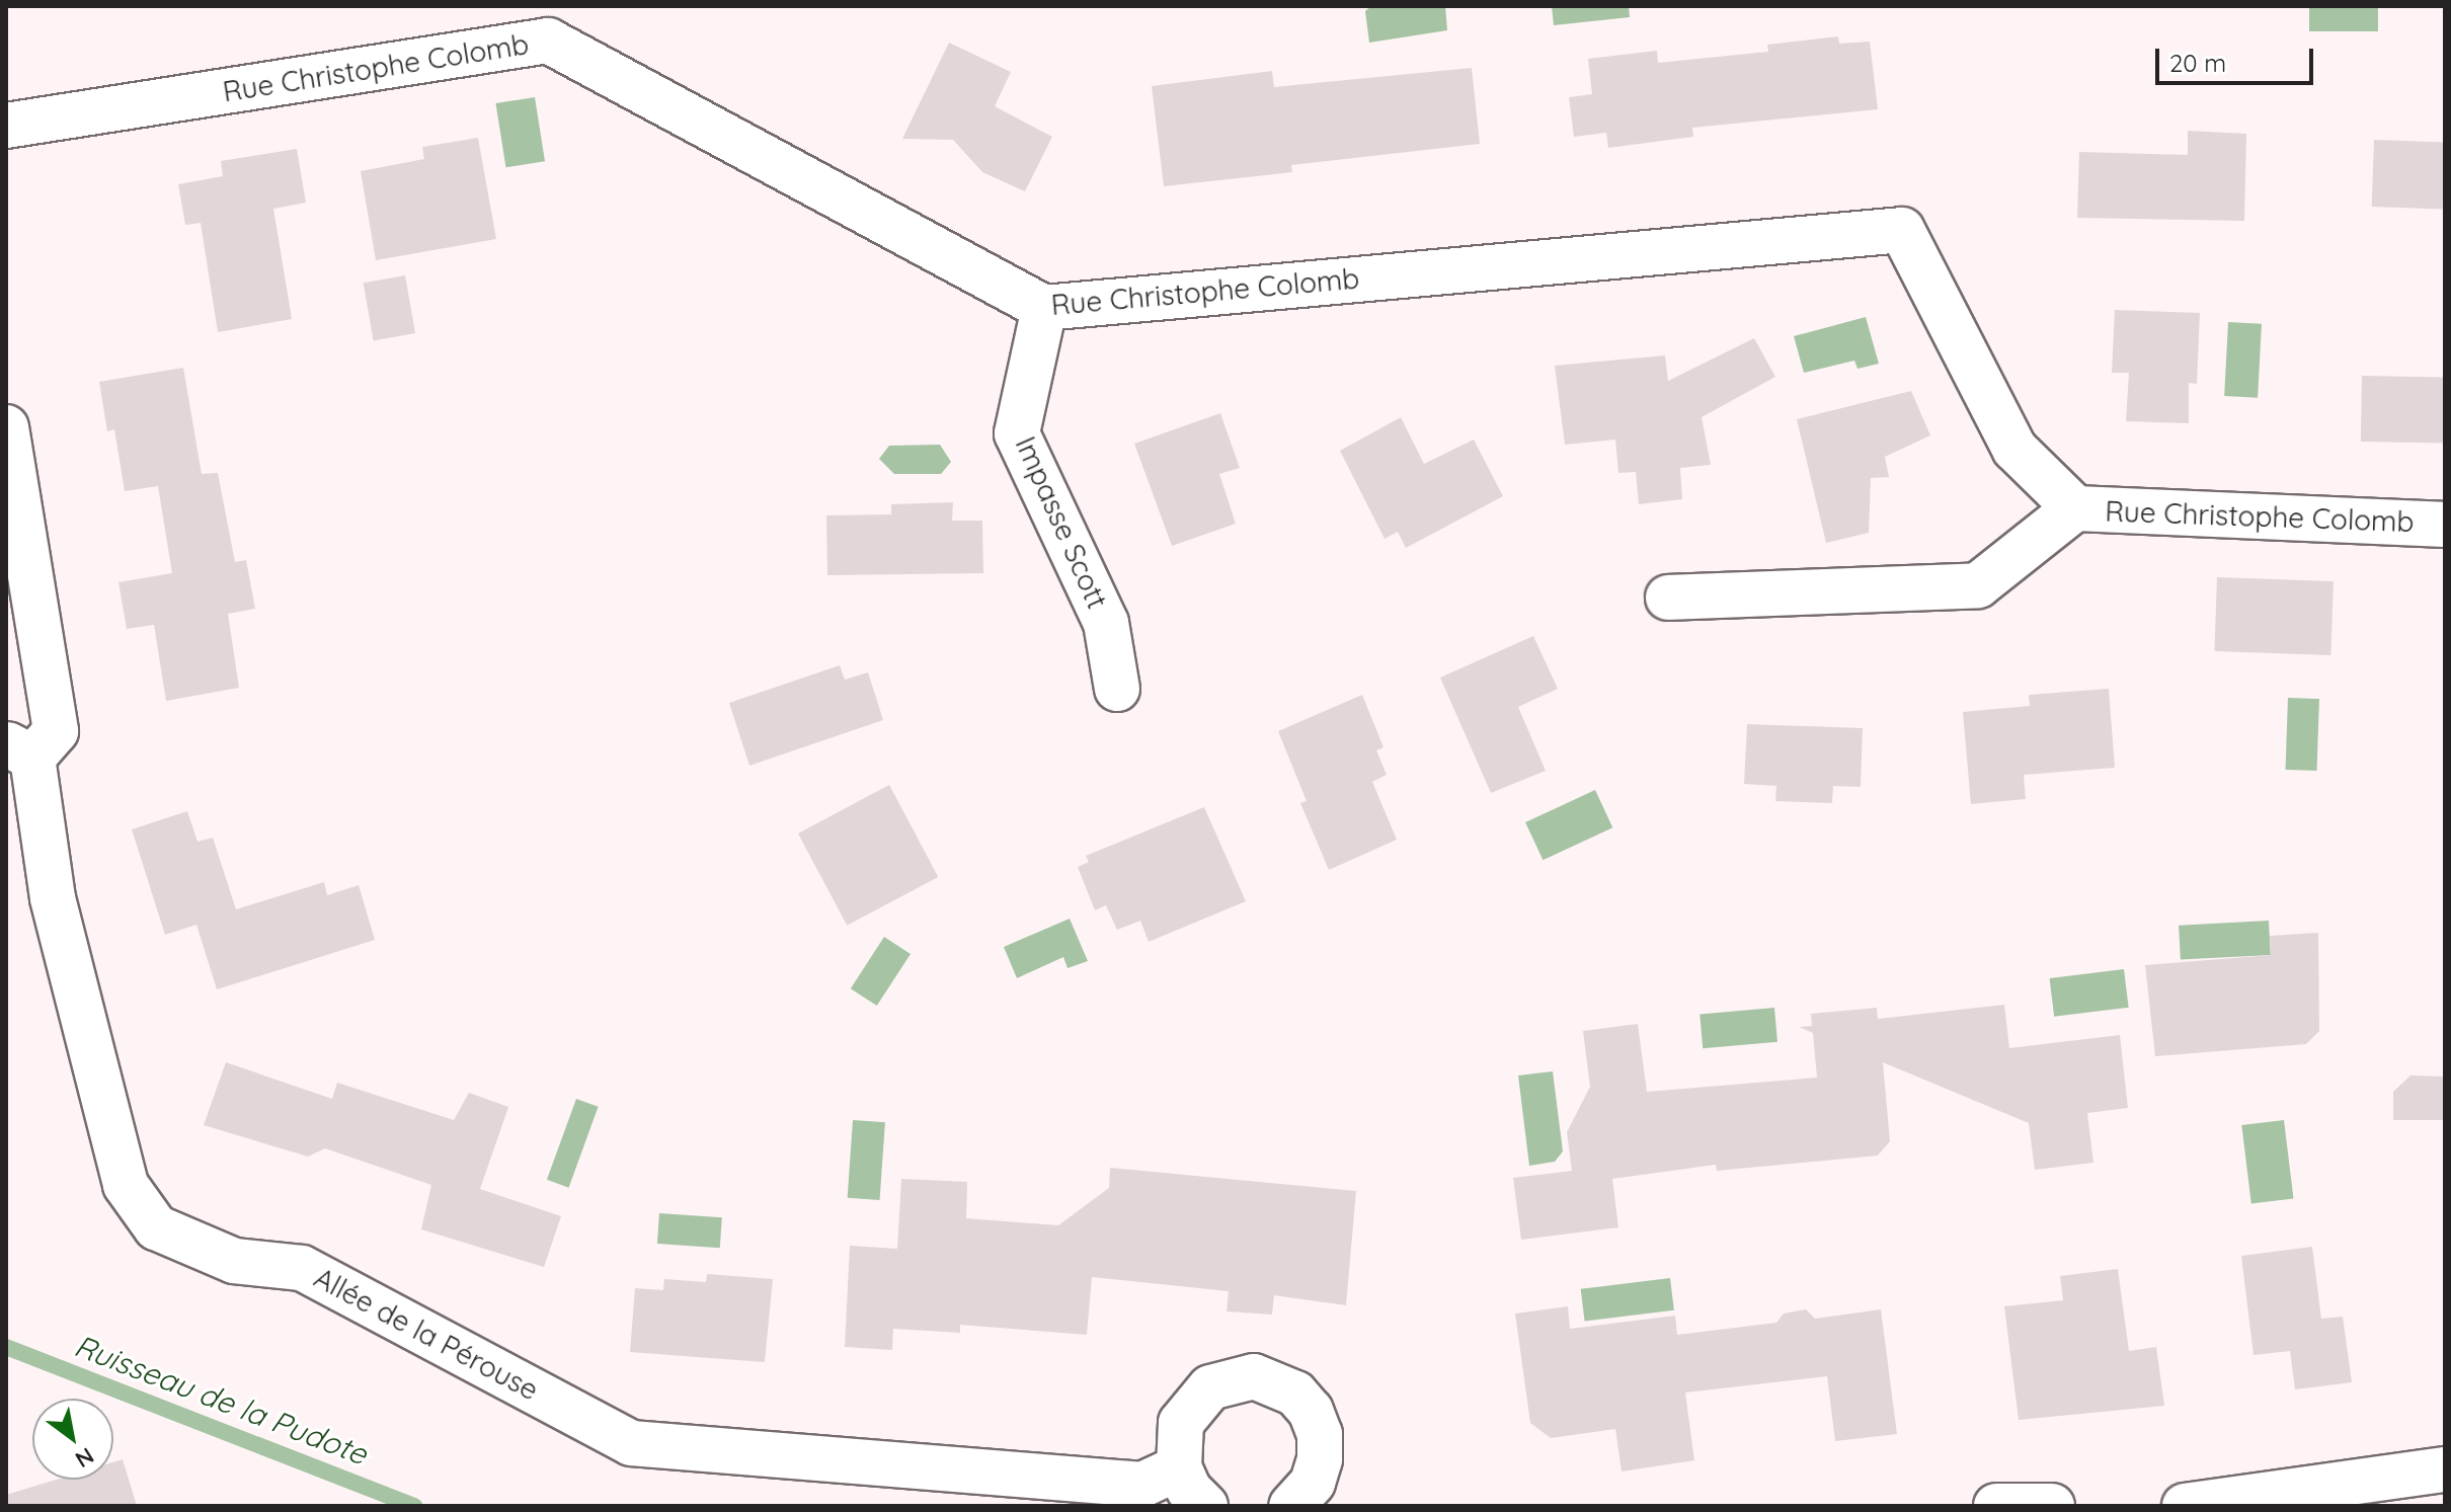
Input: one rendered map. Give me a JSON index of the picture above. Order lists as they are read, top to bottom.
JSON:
{
  "streets": {
    "street": ["Rue Christophe Colomb", "Impasse Scott", "Allée de la Pérouse"]
  },
  "crossings": [
    ["Rue Christophe Colomb", "Impasse Scott"]
  ],
  "water": ["Ruisseau de la Pudote"],
  "scale_bar": "20 m",
  "north": "bottom right"
}
